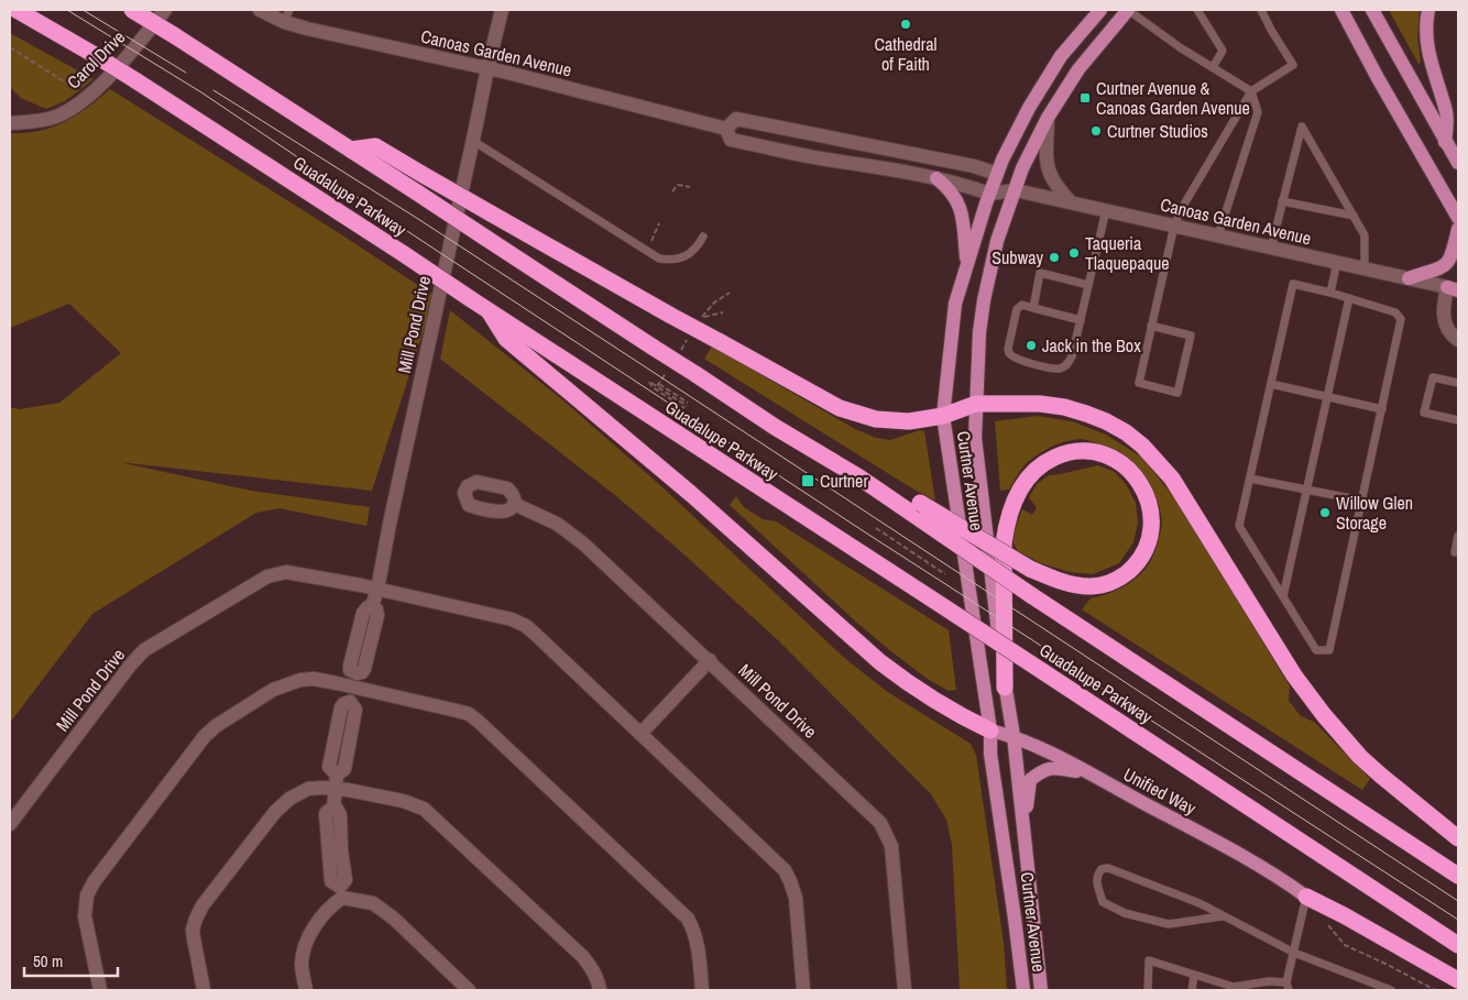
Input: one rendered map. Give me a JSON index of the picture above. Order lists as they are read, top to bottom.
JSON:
{
  "streets": {
    "highway": ["Guadalupe Parkway"],
    "main road": ["Curtner Avenue", "Unified Way"],
    "street": ["Canoas Garden Avenue", "Carol Drive", "Mill Pond Drive"]
  },
  "crossings": [
    ["Canoas Garden Avenue", "Mill Pond Drive"],
    ["Canoas Garden Avenue", "Curtner Avenue"],
    ["Curtner Avenue", "Unified Way"]
  ],
  "places": {
    "other": [
      "Cathedral of Faith",
      "Curtner Studios",
      "Taqueria Tlaquepaque",
      "Subway",
      "Jack in the Box",
      "Willow Glen Storage"
    ],
    "transit": ["Curtner Avenue & Canoas Garden Avenue", "Curtner"]
  },
  "scale_bar": "50 m"
}
